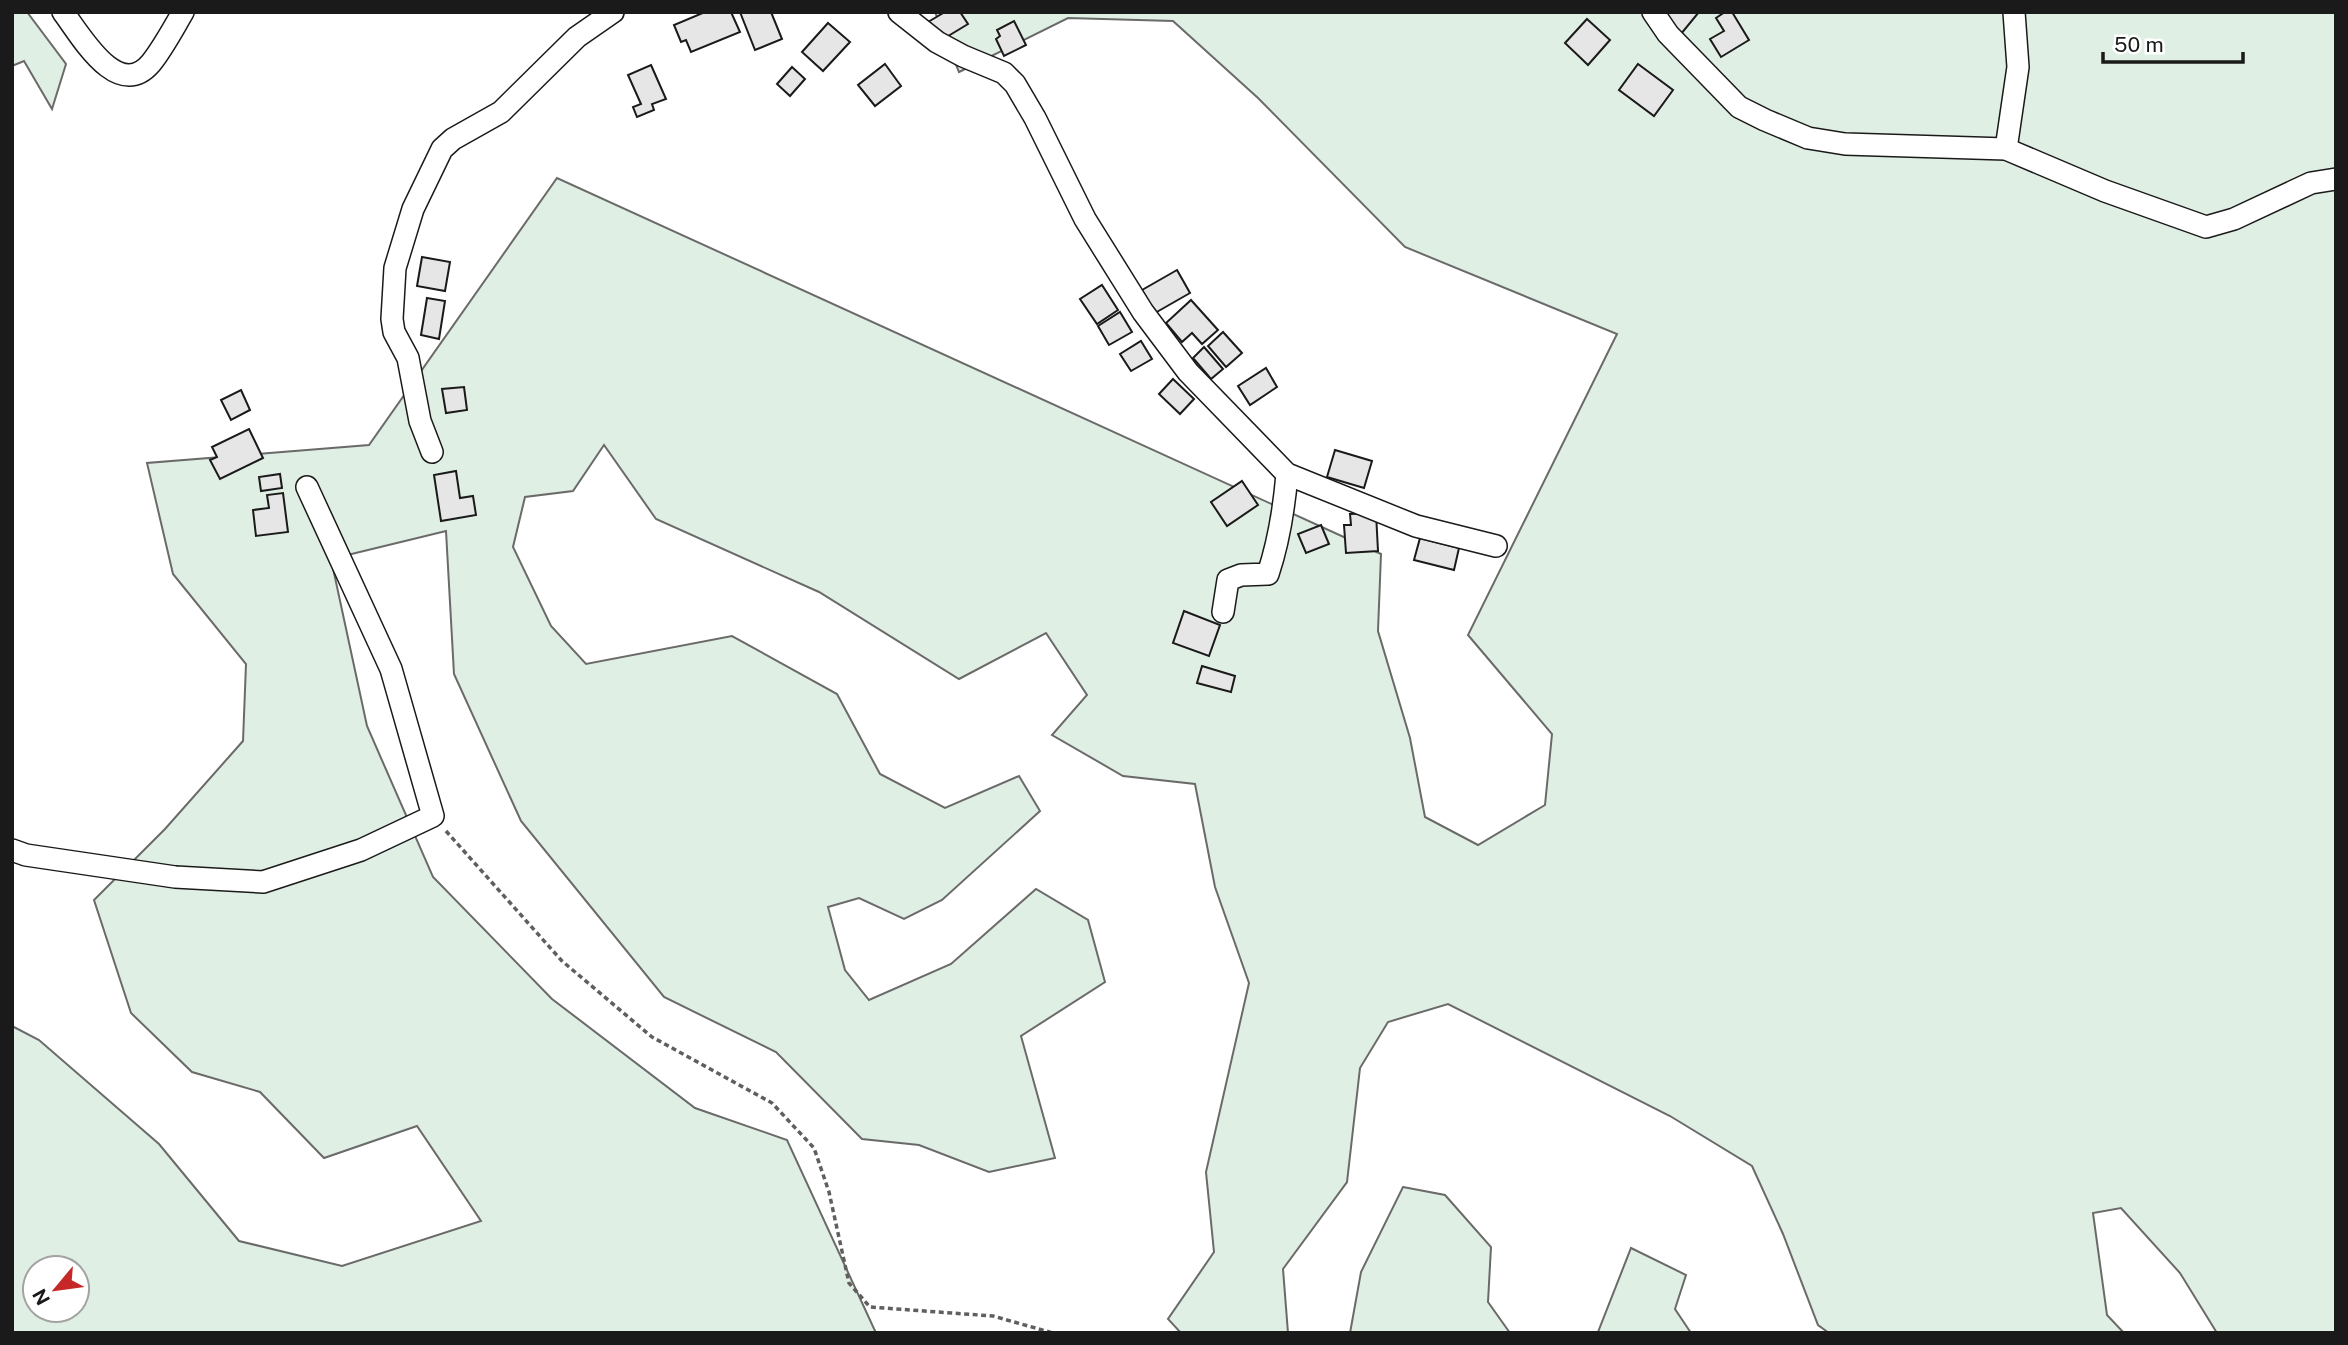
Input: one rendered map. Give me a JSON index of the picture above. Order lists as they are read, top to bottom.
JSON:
{
  "scale_bar": "50 m",
  "north": "bottom left"
}
